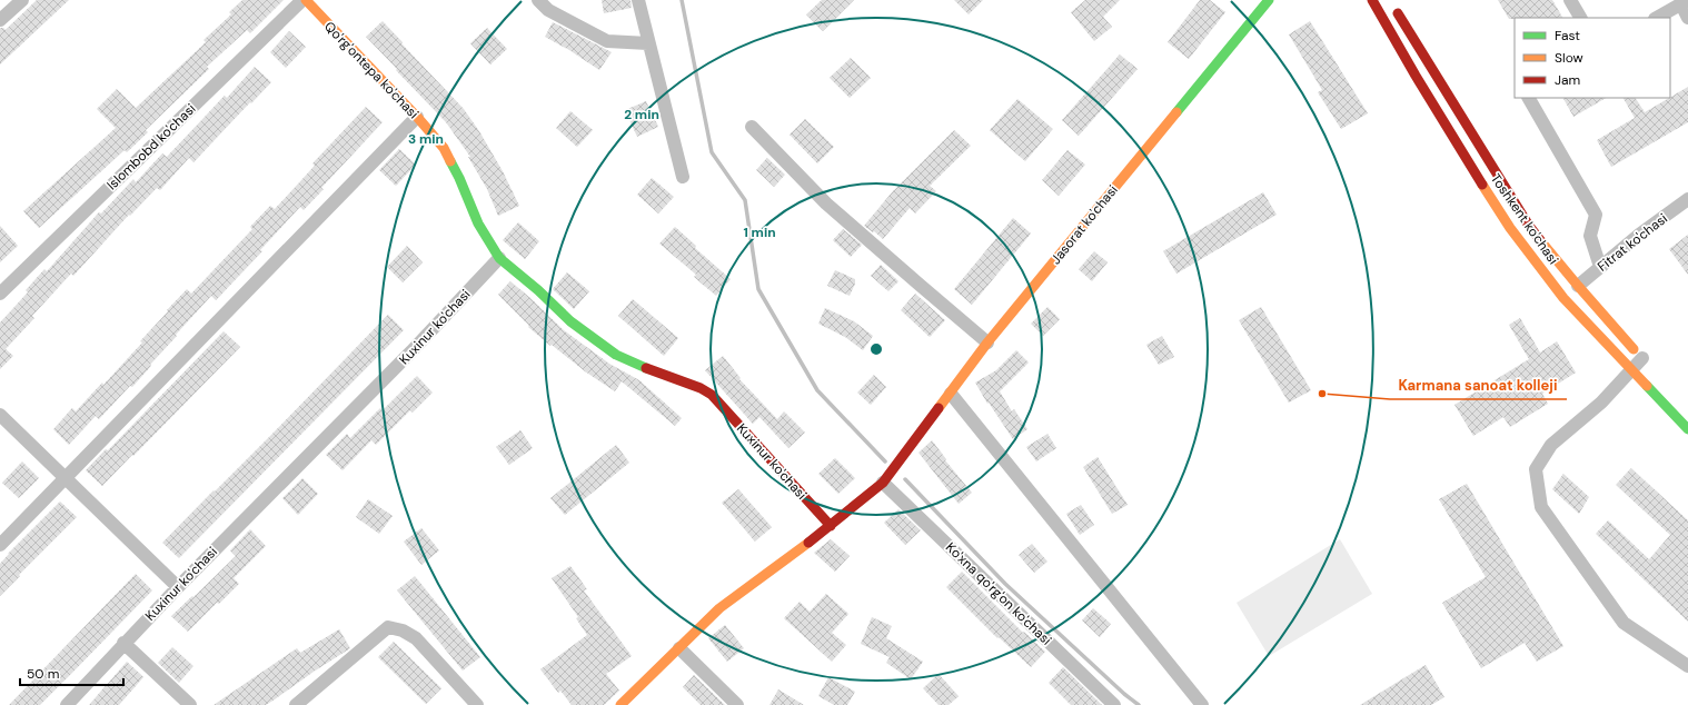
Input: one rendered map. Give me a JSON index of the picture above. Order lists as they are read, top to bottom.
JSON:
{
  "streets": {
    "main road": [
      "Qo'rg'ontepa ko'chasi",
      "Toshkent ko'chasi",
      "Jasorat ko'chasi",
      "Kuxinur ko'chasi"
    ],
    "street": ["Islombobd ko'chasi", "Fitrat ko'chasi", "Ko'xna qo'rg'on ko'chasi"]
  },
  "crossings": [
    ["Qo'rg'ontepa ko'chasi", "Islombobd ko'chasi"],
    ["Qo'rg'ontepa ko'chasi", "Kuxinur ko'chasi"],
    ["Toshkent ko'chasi", "Fitrat ko'chasi"],
    ["Jasorat ko'chasi", "Kuxinur ko'chasi"],
    ["Jasorat ko'chasi", "Ko'xna qo'rg'on ko'chasi"]
  ],
  "places": ["Karmana sanoat kolleji"],
  "legend": ["Fast", "Slow", "Jam"],
  "scale_bar": "50 m",
  "rings": ["2 min", "3 min", "1 min"]
}
